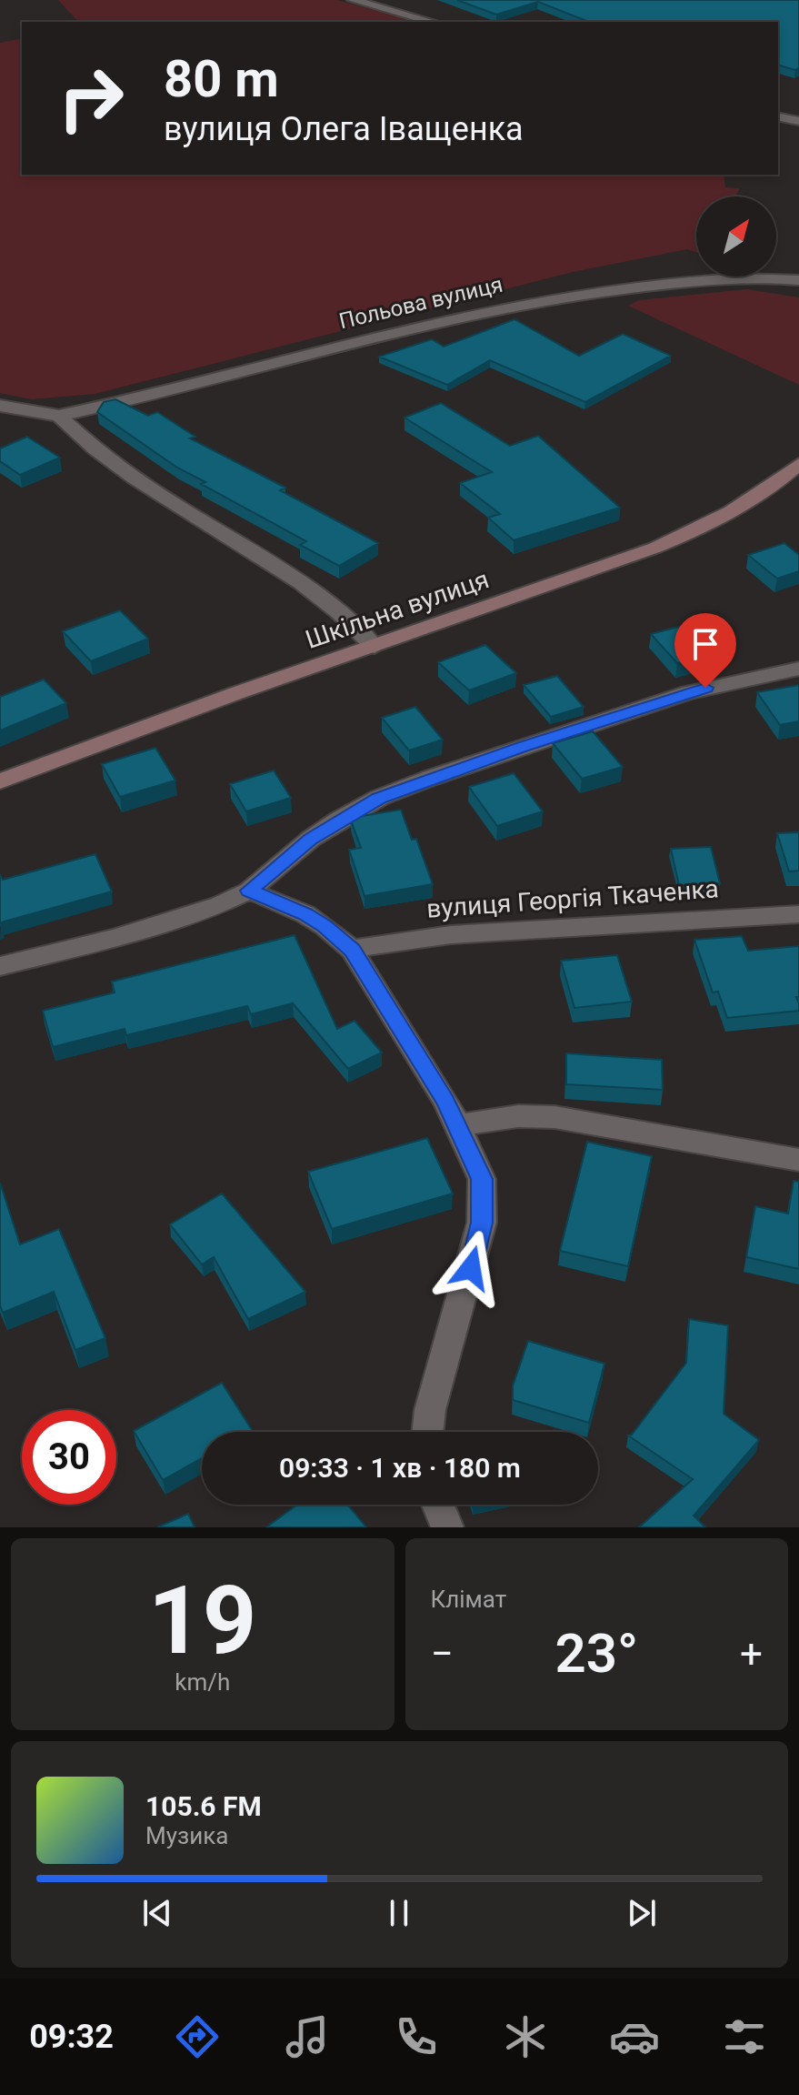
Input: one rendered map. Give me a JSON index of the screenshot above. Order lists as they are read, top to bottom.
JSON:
{
  "streets": {
    "main road": ["Шкільна вулиця"],
    "street": ["Польова вулиця", "вулиця Георгія Ткаченка"]
  },
  "north": "top right",
  "page": {
    "turn": ["80 m", "вулиця Олега Іващенка"],
    "limit": "30",
    "trip": "09:33 · 1 хв · 180 m",
    "tile": [
      ["19", "km/h"],
      "Клімат"
    ],
    "heat": ["−", "23°", "+"],
    "song": ["105.6 FM", "Музика"],
    "tabs": "09:32"
  }
}
